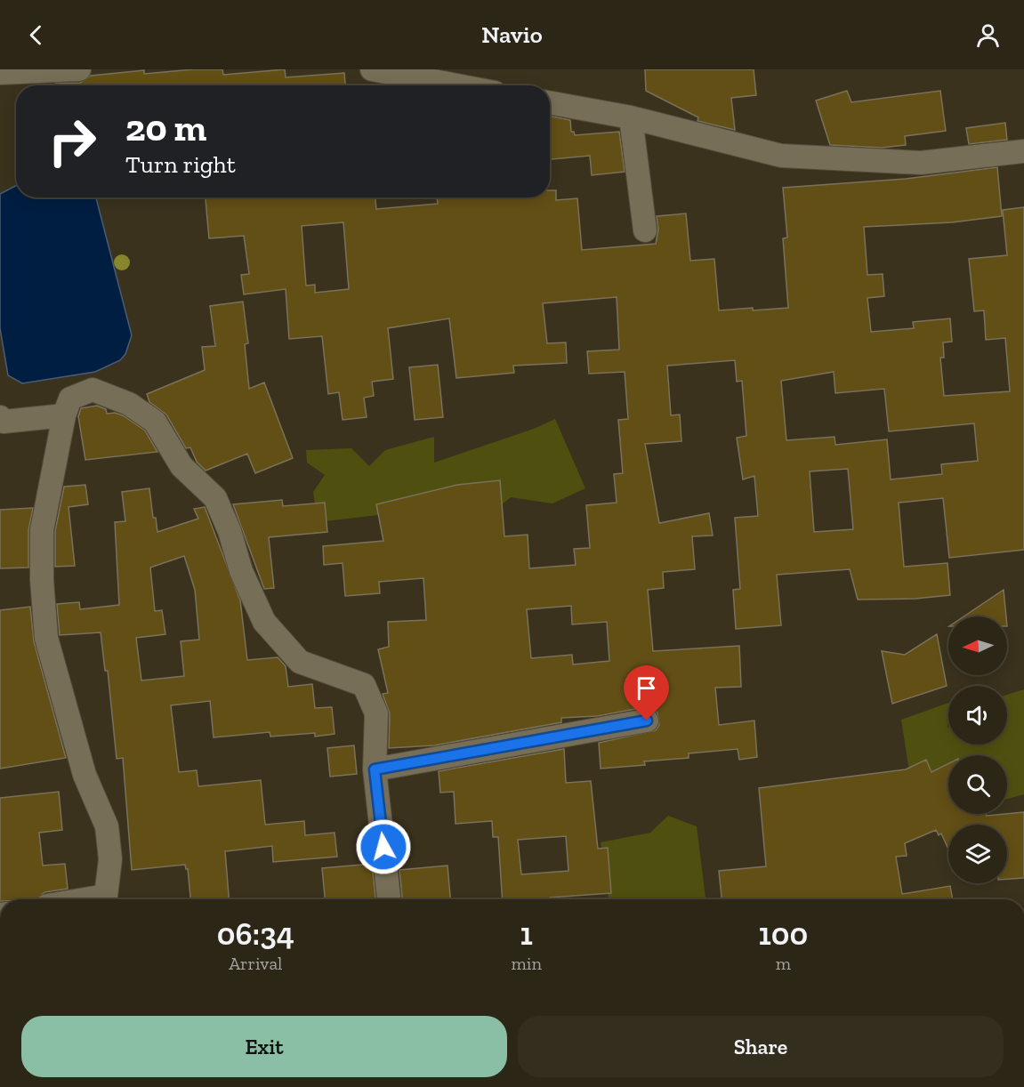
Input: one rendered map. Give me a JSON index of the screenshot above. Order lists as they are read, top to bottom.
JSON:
{
  "north": "left",
  "page": {
    "header": "Navio",
    "turn": ["20 m", "Turn right"],
    "eta": [
      "06:34",
      "Arrival",
      "1",
      "min",
      "100",
      "m"
    ],
    "buttons": ["Exit", "Share"]
  }
}
